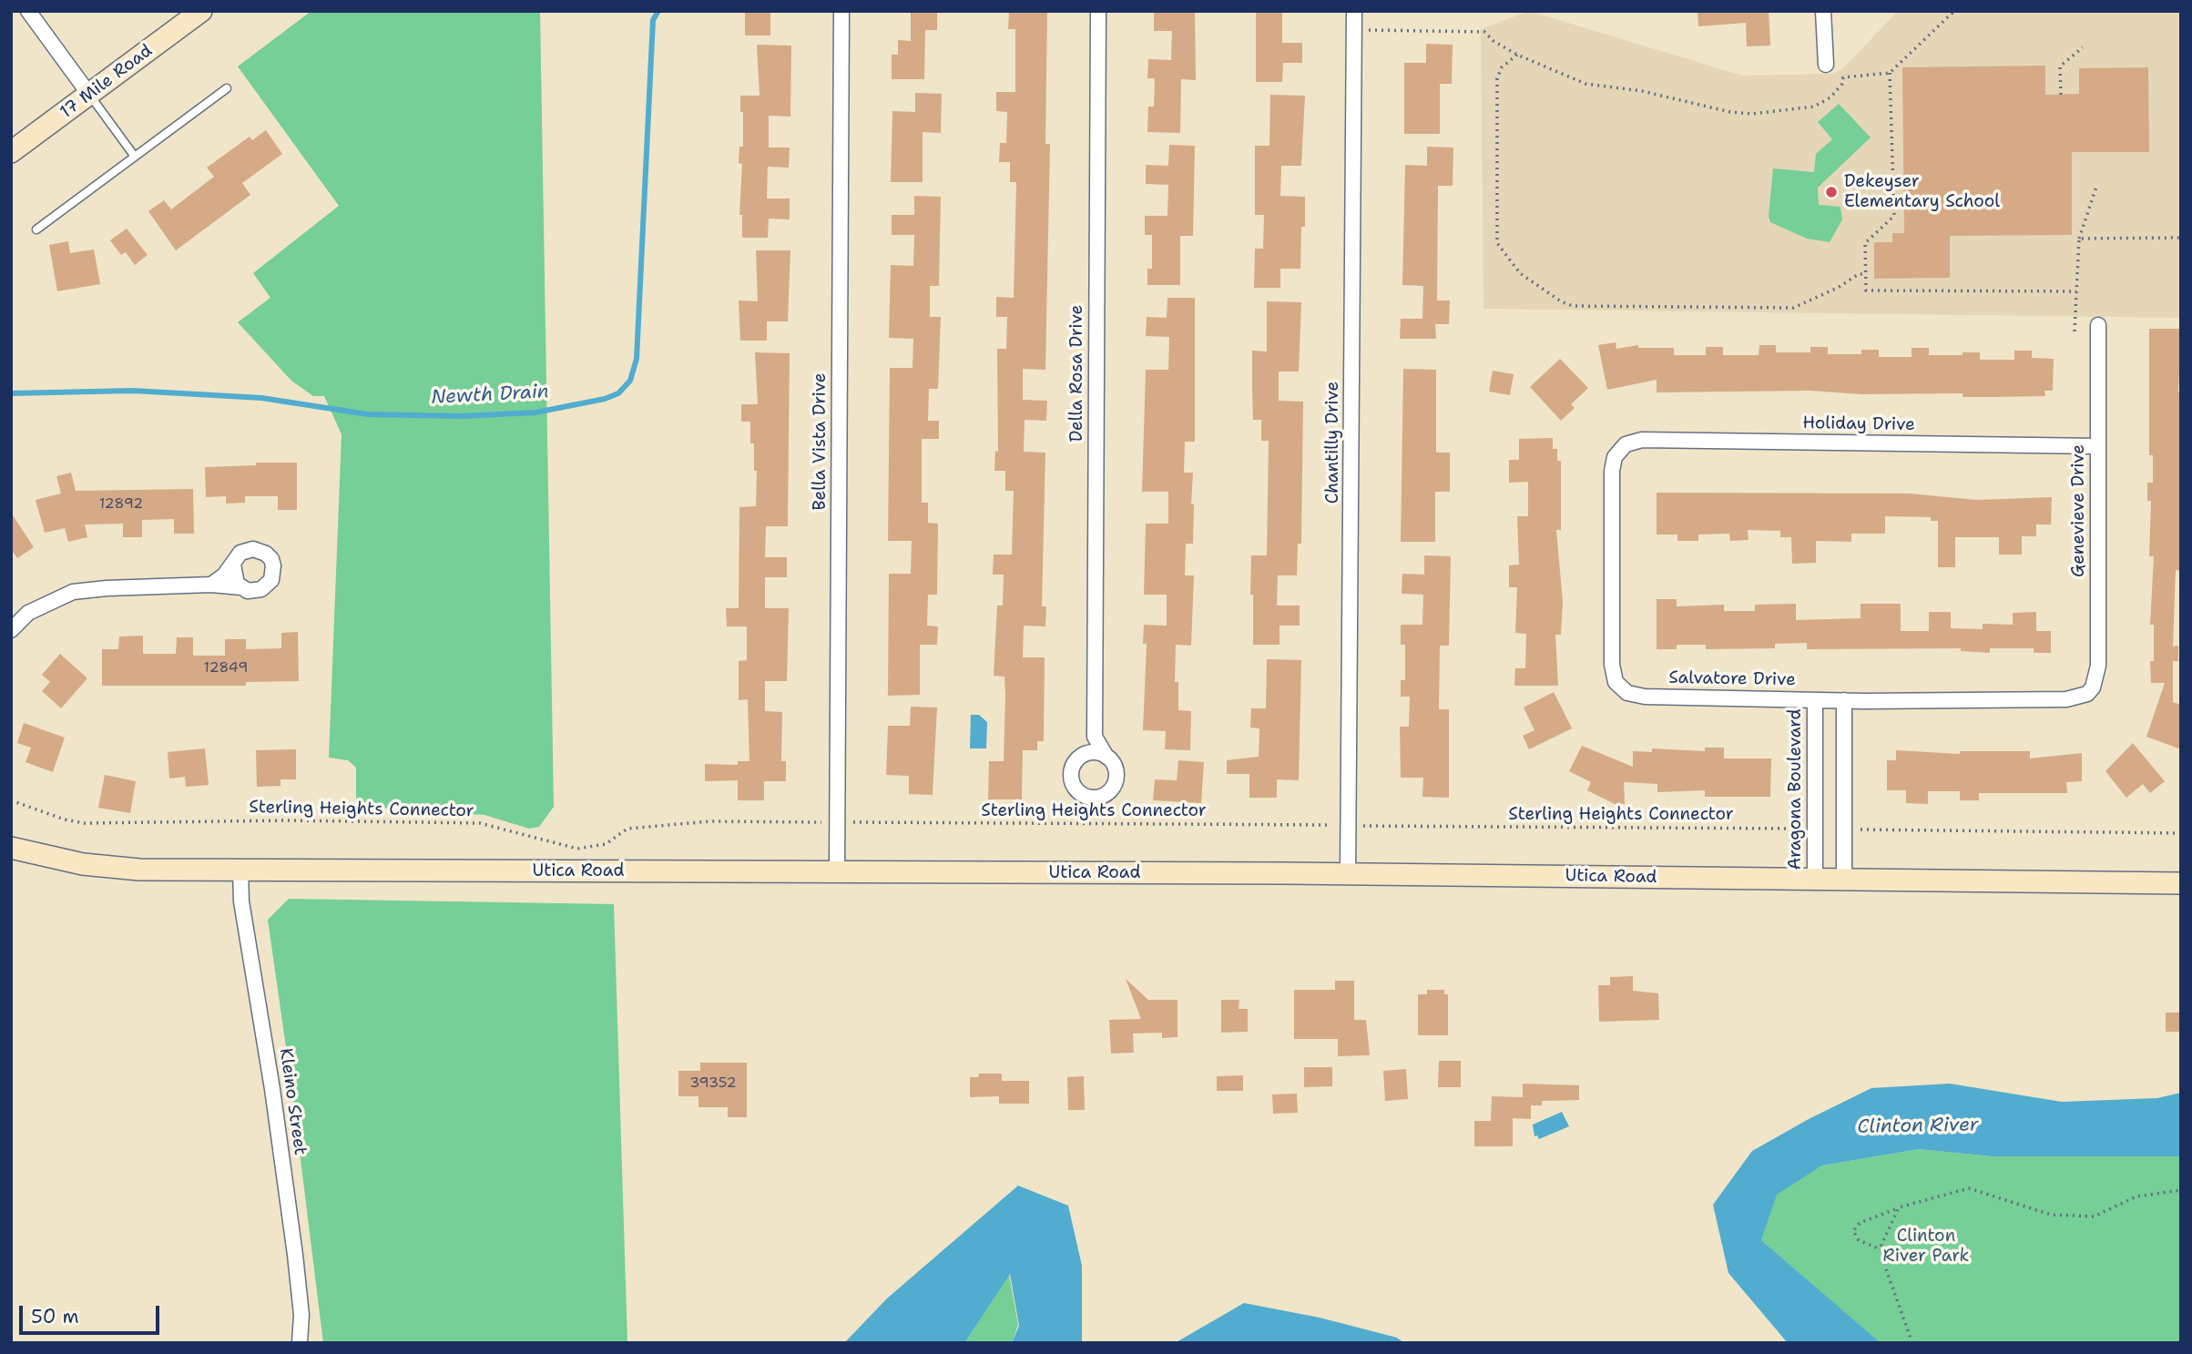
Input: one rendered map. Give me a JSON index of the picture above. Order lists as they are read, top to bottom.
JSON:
{
  "streets": {
    "street": [
      "17 Mile Road",
      "Della Rosa Drive",
      "Holiday Drive",
      "Bella Vista Drive",
      "Chantilly Drive",
      "Genevieve Drive",
      "Salvatore Drive",
      "Aragona Boulevard",
      "Utica Road",
      "Kleino Street"
    ],
    "path": ["Sterling Heights Connector"]
  },
  "crossings": [
    ["Holiday Drive", "Genevieve Drive"],
    ["Holiday Drive", "Salvatore Drive"],
    ["Bella Vista Drive", "Utica Road"],
    ["Chantilly Drive", "Utica Road"],
    ["Genevieve Drive", "Salvatore Drive"],
    ["Salvatore Drive", "Aragona Boulevard"],
    ["Aragona Boulevard", "Utica Road"],
    ["Utica Road", "Kleino Street"]
  ],
  "water": ["Newth Drain", "Clinton River"],
  "parks": ["Clinton River Park"],
  "places": ["Dekeyser Elementary School"],
  "house_numbers": ["12892", "12849", "39352"],
  "scale_bar": "50 m"
}
